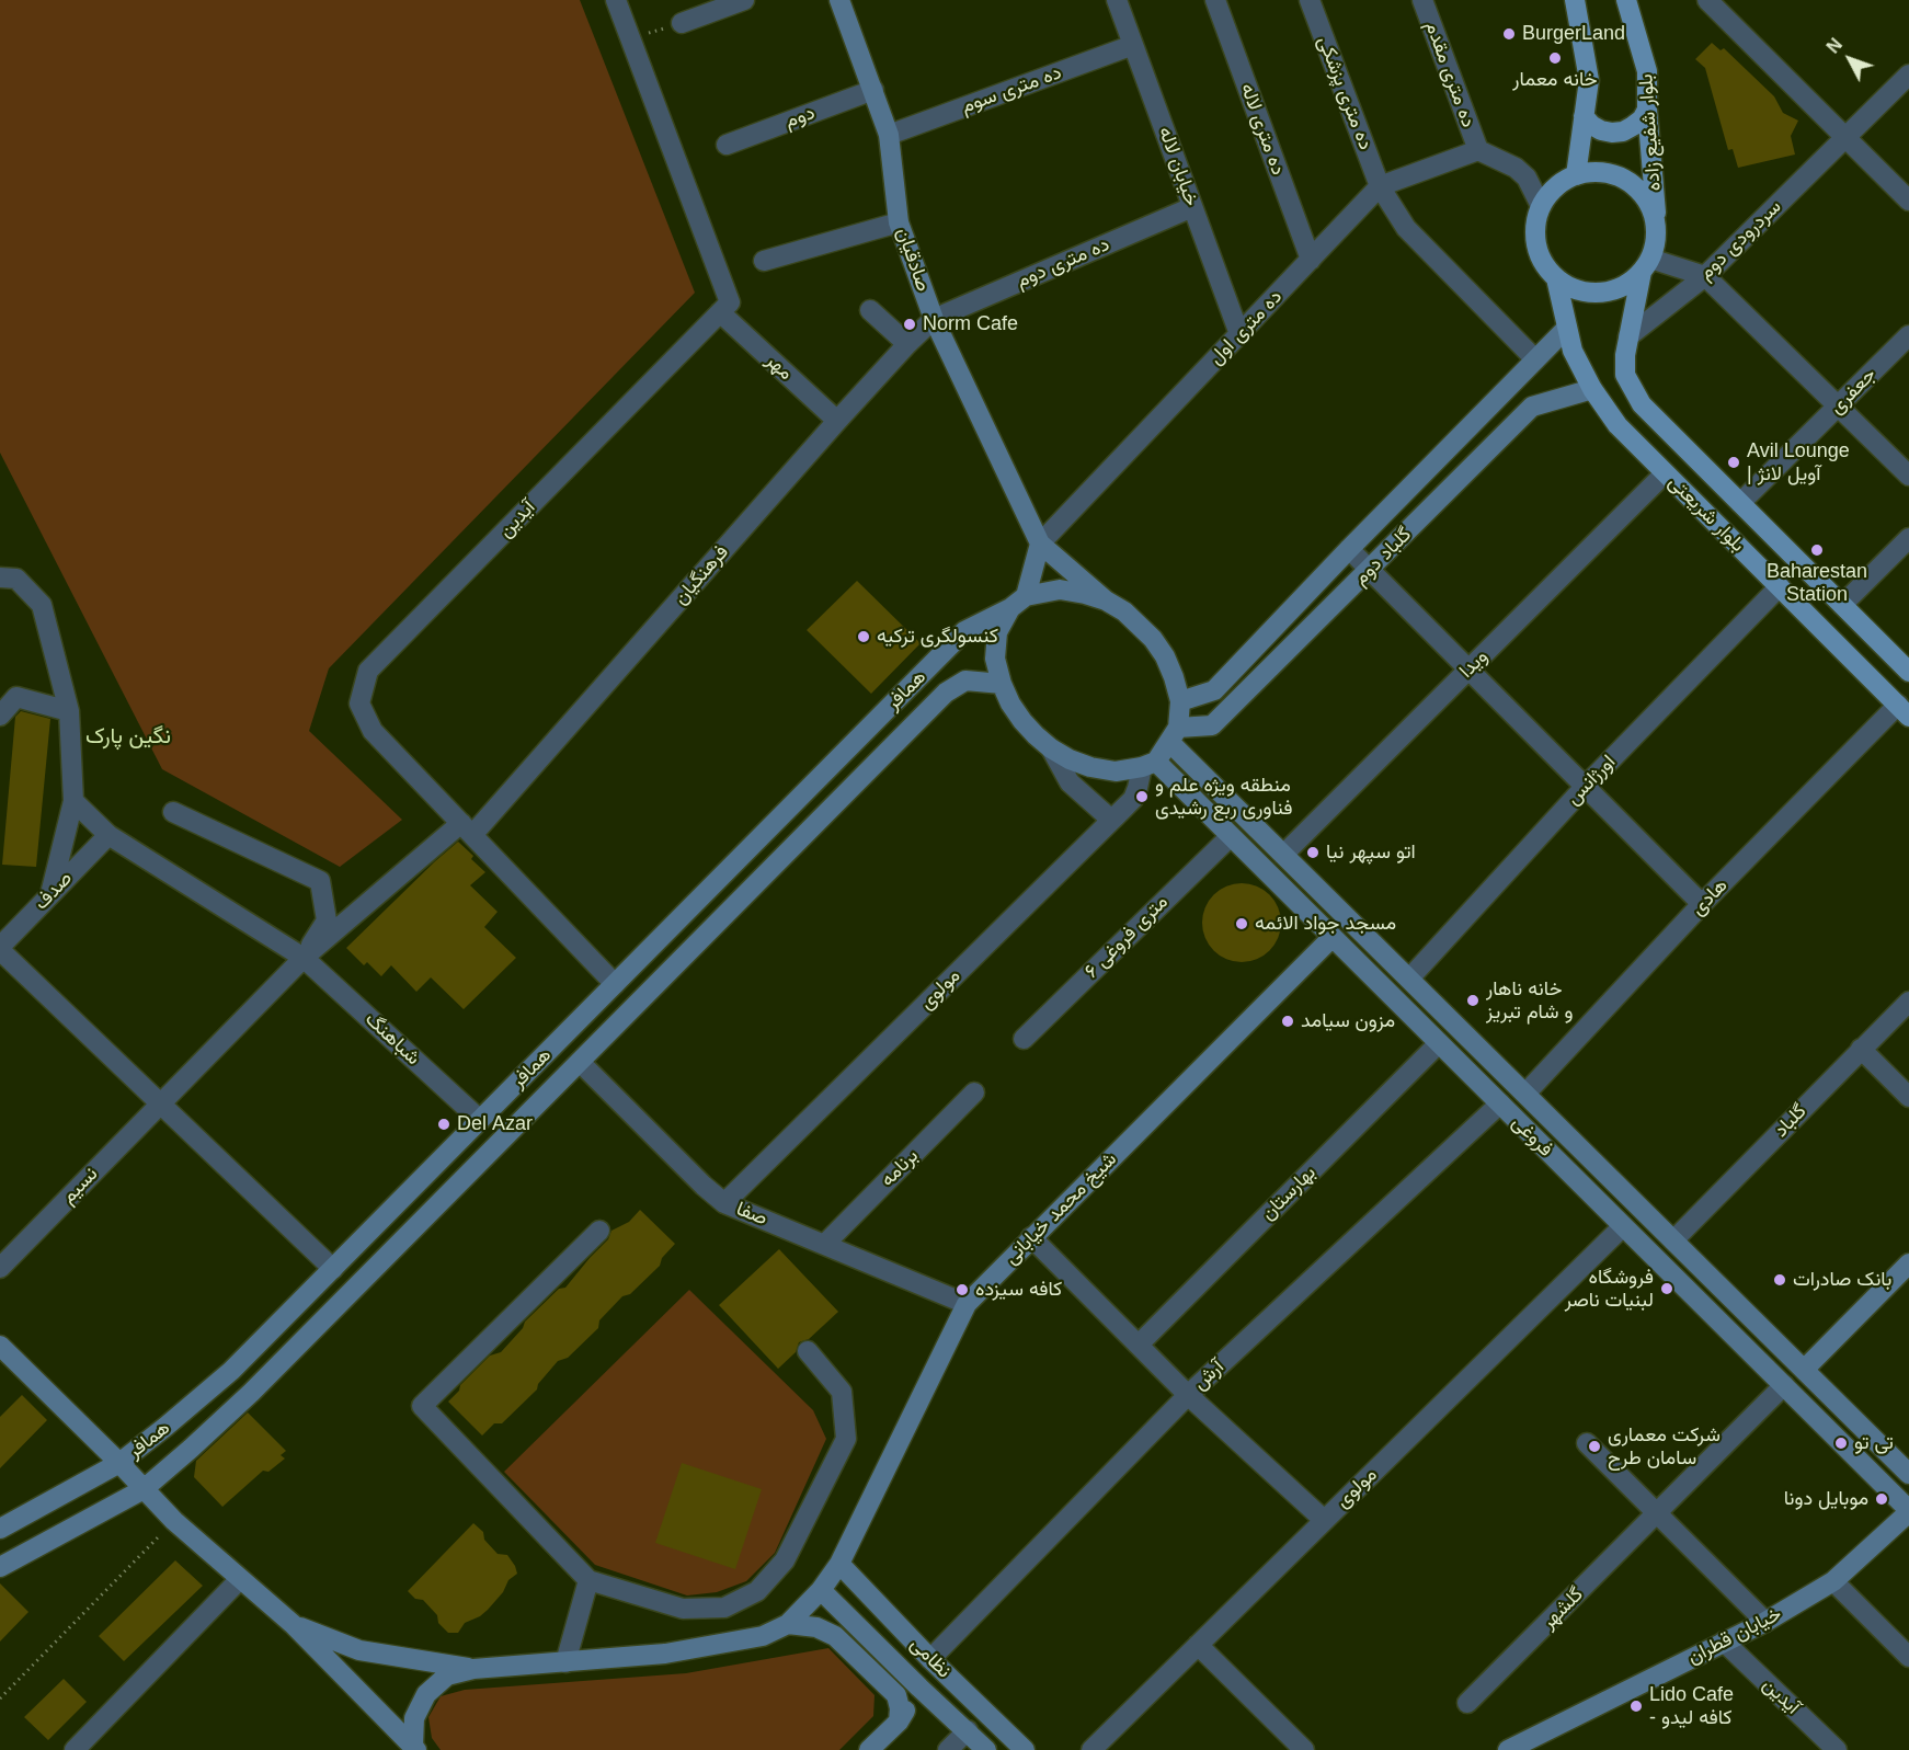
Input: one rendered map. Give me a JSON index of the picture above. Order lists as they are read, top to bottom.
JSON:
{
  "streets": {
    "main road": [
      "بلوار شفیع زاده",
      "صادقیان",
      "بلوار شریعتى",
      "گلباد دوم",
      "همافر",
      "فروغى",
      "شیخ محمد خیابانی",
      "خیابان قطران",
      "نظامی"
    ],
    "street": [
      "ده متری مقدم",
      "ده متری سوم",
      "ده متری پزشکی",
      "دوم",
      "ده متری لاله",
      "خیابان لاله",
      "سردرودی دوم",
      "ده متری دوم",
      "ده متری اول",
      "مهر",
      "جعفری",
      "آیدین",
      "فرهنگیان",
      "ویدا",
      "اورژانس",
      "صدف",
      "هادی",
      "۶ متری فروغی",
      "مولوی",
      "شباهنگ",
      "گلباد",
      "برنامه",
      "نسیم",
      "بهارستان",
      "صفا",
      "آرش",
      "گلشهر"
    ]
  },
  "crossings": [
    ["ده متری مقدم", "ده متری اول"],
    ["ده متری سوم", "خیابان لاله"],
    ["ده متری سوم", "صادقیان"],
    ["ده متری پزشکی", "ده متری اول"],
    ["ده متری پزشکی", "گلباد دوم"],
    ["دوم", "صادقیان"],
    ["ده متری لاله", "ده متری اول"],
    ["بلوار شفیع زاده", "بلوار شریعتى"],
    ["خیابان لاله", "ده متری دوم"],
    ["خیابان لاله", "ده متری اول"],
    ["سردرودی دوم", "بلوار شریعتى"],
    ["صادقیان", "ده متری دوم"],
    ["صادقیان", "ده متری اول"],
    ["صادقیان", "فرهنگیان"],
    ["ده متری دوم", "فرهنگیان"],
    ["مهر", "آیدین"],
    ["مهر", "فرهنگیان"],
    ["جعفری", "بلوار شریعتى"],
    ["بلوار شریعتى", "گلباد دوم"],
    ["بلوار شریعتى", "ویدا"],
    ["بلوار شریعتى", "اورژانس"],
    ["بلوار شریعتى", "هادی"],
    ["آیدین", "فرهنگیان"],
    ["آیدین", "همافر"],
    ["آیدین", "خیابان قطران"],
    ["گلباد دوم", "همافر"],
    ["گلباد دوم", "مولوی"],
    ["گلباد دوم", "فروغى"],
    ["فرهنگیان", "شباهنگ"],
    ["فرهنگیان", "نسیم"],
    ["ویدا", "فروغى"],
    ["همافر", "مولوی"],
    ["همافر", "شباهنگ"],
    ["همافر", "فروغى"],
    ["همافر", "صفا"],
    ["اورژانس", "فروغى"],
    ["صدف", "شباهنگ"],
    ["هادی", "فروغى"],
    ["۶ متری فروغی", "فروغى"],
    ["مولوی", "فروغى"],
    ["مولوی", "صفا"],
    ["شباهنگ", "نسیم"],
    ["گلباد", "فروغى"],
    ["فروغى", "بهارستان"],
    ["فروغى", "شیخ محمد خیابانی"],
    ["فروغى", "آرش"],
    ["فروغى", "گلشهر"],
    ["فروغى", "خیابان قطران"],
    ["برنامه", "صفا"],
    ["شیخ محمد خیابانی", "صفا"],
    ["شیخ محمد خیابانی", "نظامی"],
    ["آرش", "نظامی"]
  ],
  "districts": ["نگین پارک"],
  "places": [
    "BurgerLand",
    "خانه معمار",
    "Norm Cafe",
    "Avil Lounge | آویل لانژ",
    "Baharestan Station",
    "کنسولگری ترکیه",
    "منطقه ویژه علم و فناوری ربع رشیدی",
    "اتو سپهر نیا",
    "مسجد جواد الائمه",
    "خانه ناهار و شام تبریز",
    "مزون سیامد",
    "Del Azar",
    "بانک صادرات",
    "فروشگاه لبنیات ناصر",
    "کافه سیزده",
    "تی تو",
    "شرکت معماری سامان طرح",
    "موبایل دونا",
    "Lido Cafe - کافه لیدو"
  ],
  "north": "top left"
}
